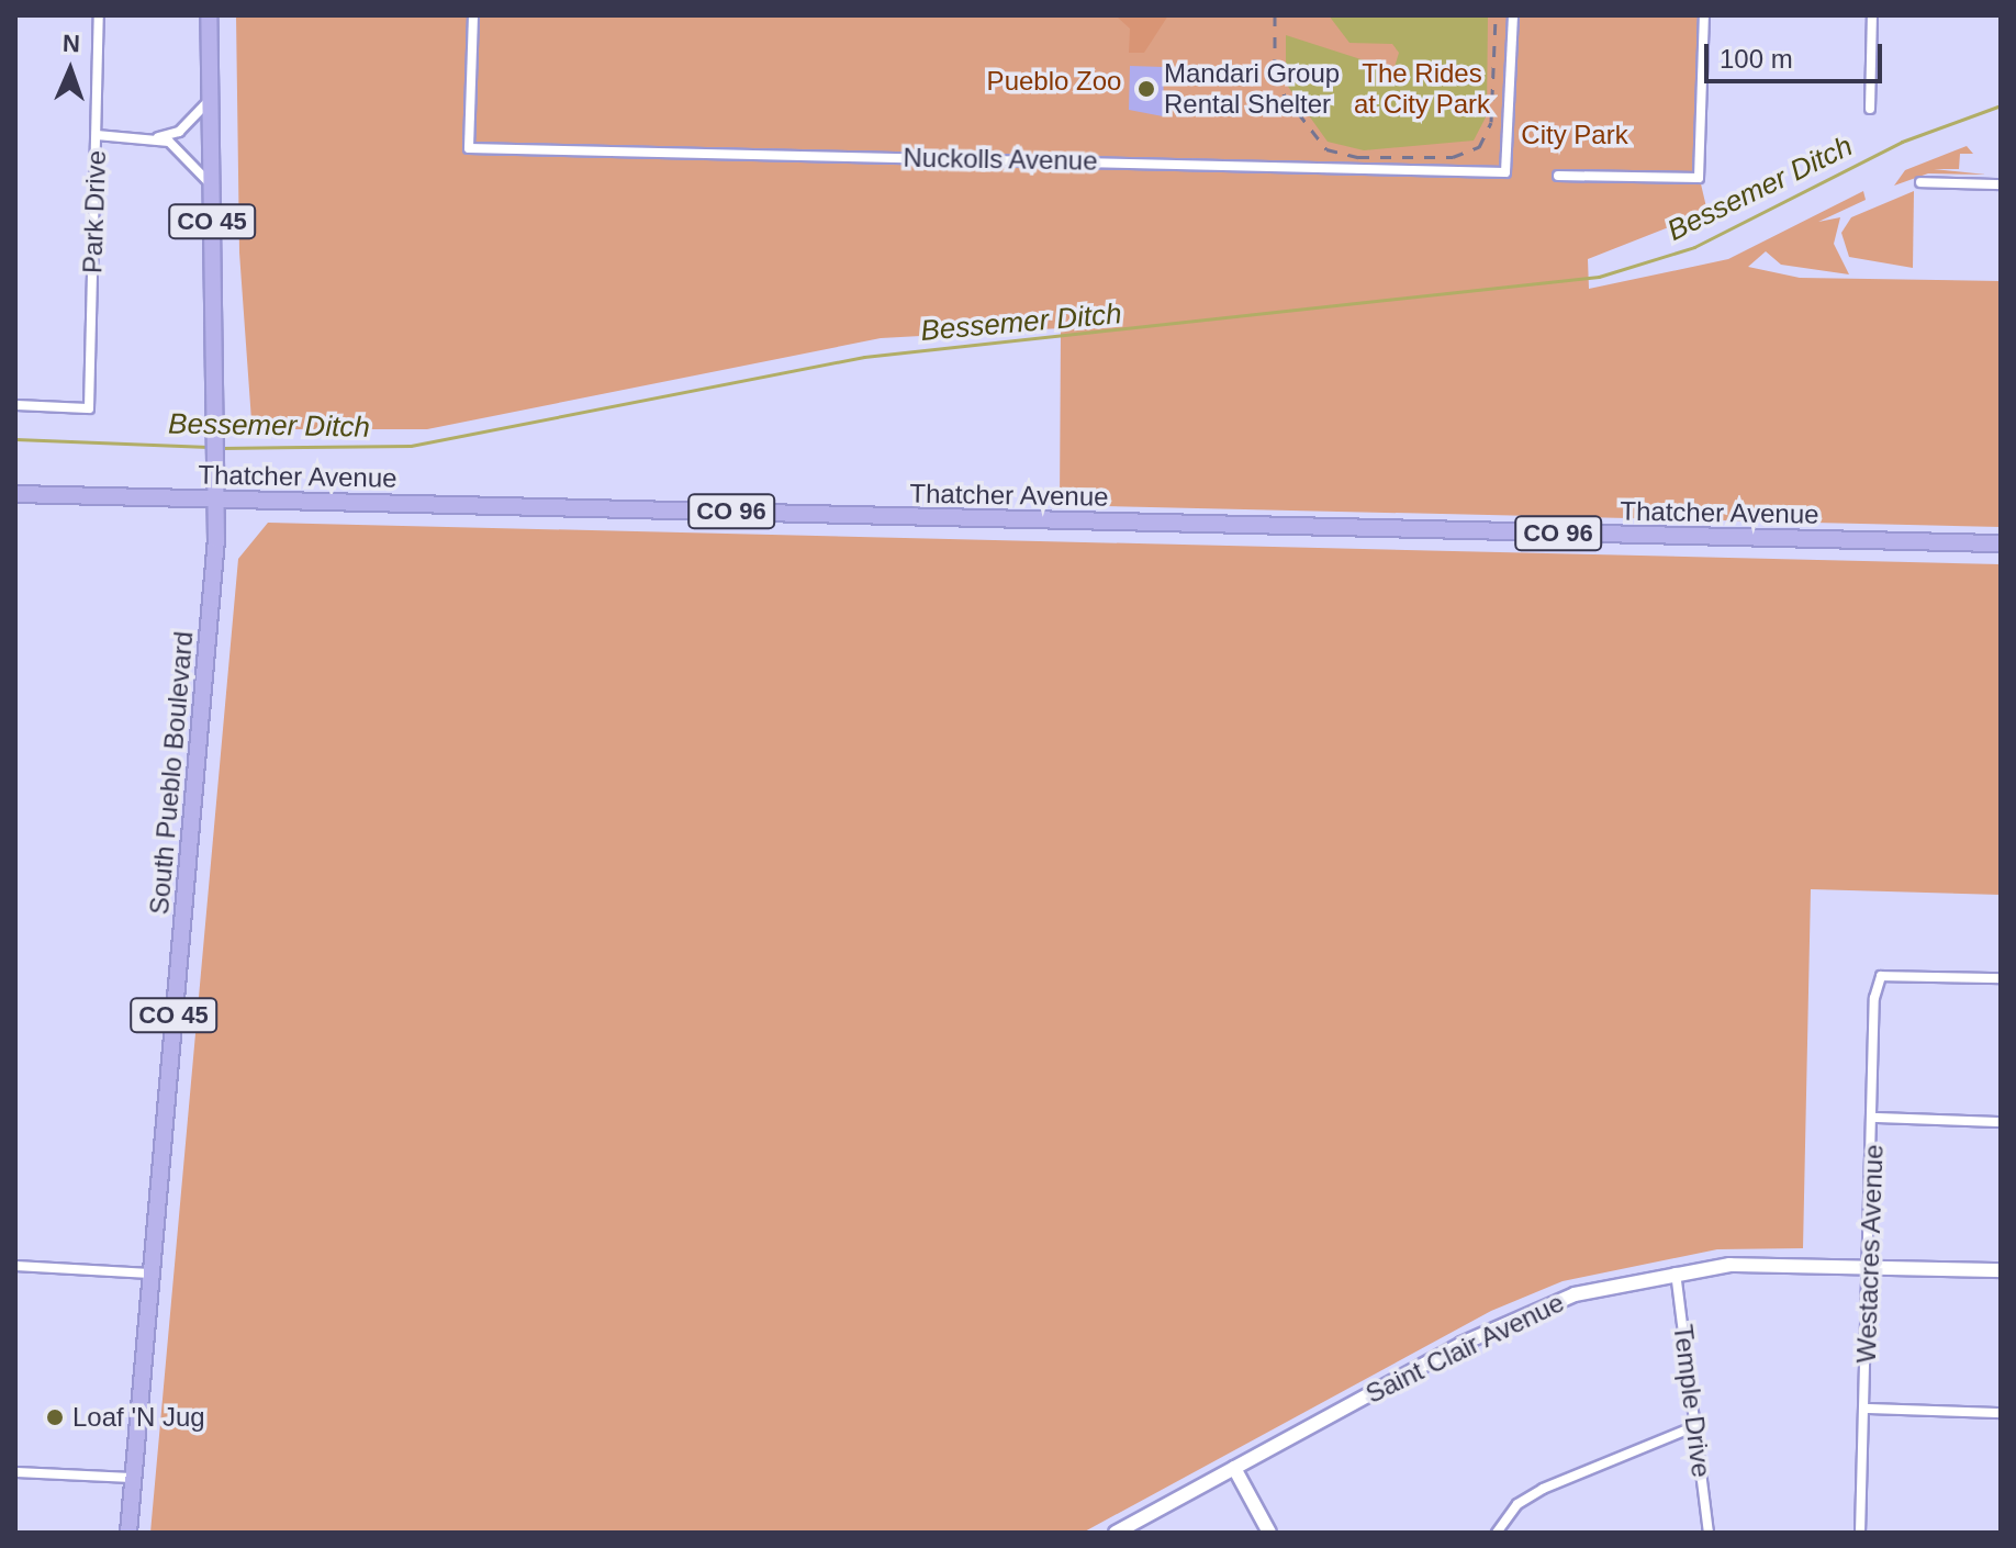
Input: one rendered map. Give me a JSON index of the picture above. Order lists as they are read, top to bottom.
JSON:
{
  "streets": {
    "main road": [
      "CO 45",
      "Thatcher Avenue",
      "CO 96",
      "South Pueblo Boulevard"
    ],
    "street": [
      "Nuckolls Avenue",
      "Park Drive",
      "Westacres Avenue",
      "Saint Clair Avenue",
      "Temple Drive"
    ]
  },
  "crossings": [
    ["Thatcher Avenue", "South Pueblo Boulevard"],
    ["Westacres Avenue", "Saint Clair Avenue"],
    ["Saint Clair Avenue", "Temple Drive"]
  ],
  "water": ["Bessemer Ditch"],
  "parks": ["The Rides at City Park", "Pueblo Zoo", "City Park"],
  "places": ["Mandari Group Rental Shelter", "Loaf 'N Jug"],
  "scale_bar": "100 m",
  "north": "top"
}
